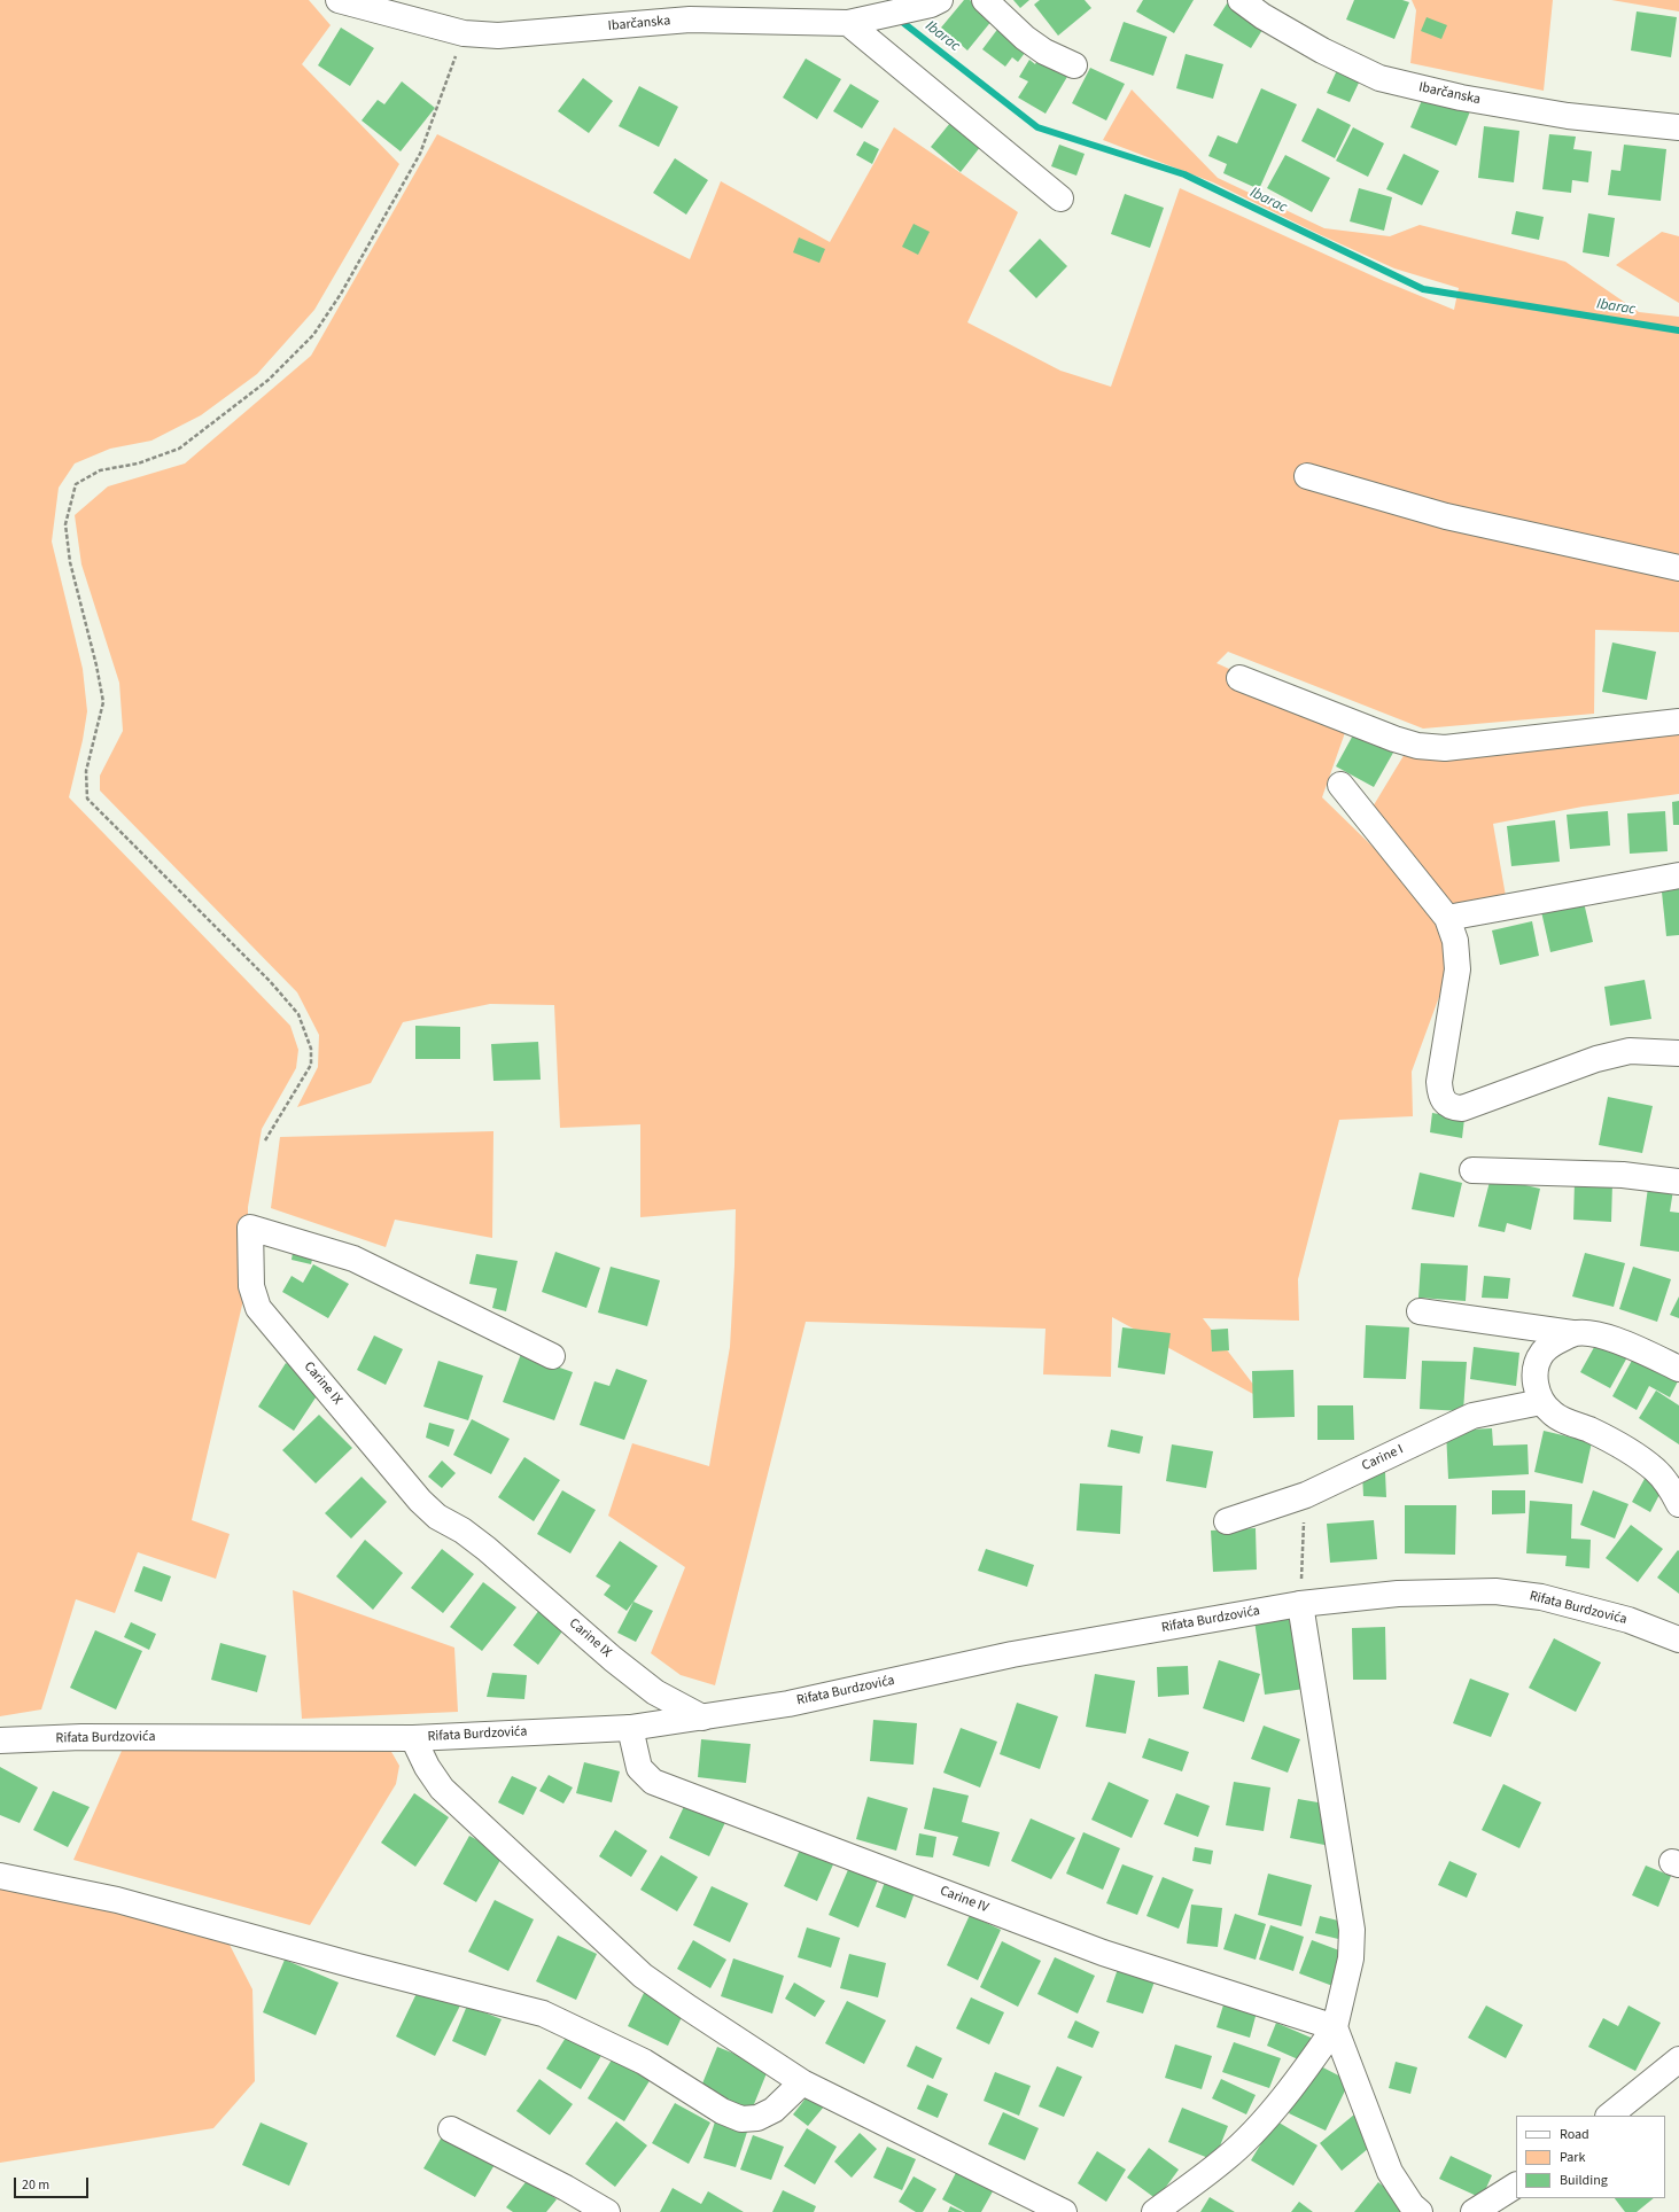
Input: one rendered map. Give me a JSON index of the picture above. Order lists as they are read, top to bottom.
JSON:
{
  "streets": {
    "street": [
      "Ibarčanska",
      "Carine IX",
      "Carine I",
      "Rifata Burdzovića",
      "Carine IV"
    ]
  },
  "crossings": [
    ["Carine IX", "Rifata Burdzovića"],
    ["Rifata Burdzovića", "Carine IV"]
  ],
  "water": ["Ibarac"],
  "legend": ["Road", "Park", "Building"],
  "scale_bar": "20 m"
}
